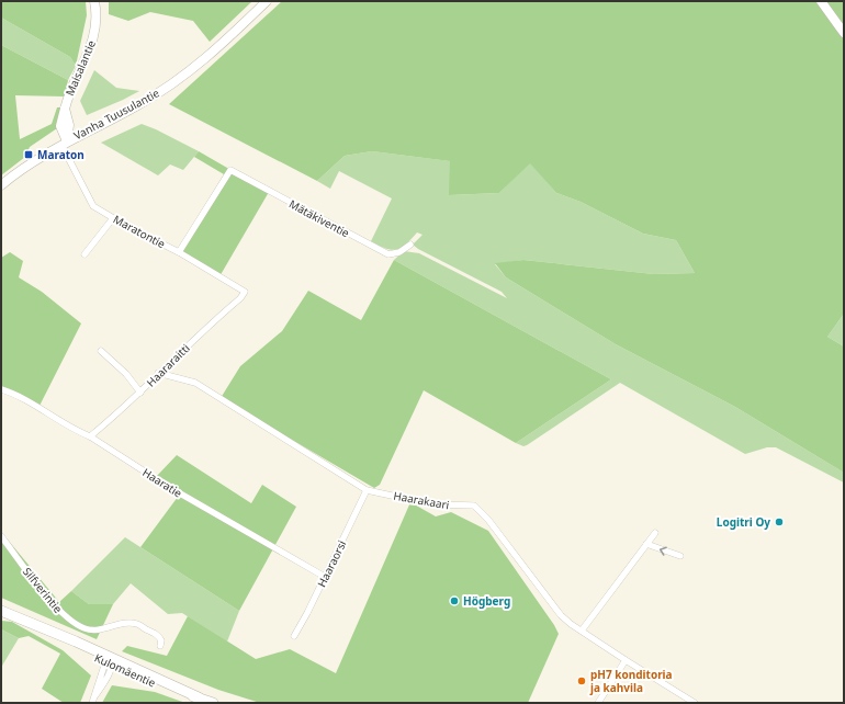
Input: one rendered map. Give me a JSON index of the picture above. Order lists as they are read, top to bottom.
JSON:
{
  "streets": {
    "main road": ["Maisalantie", "Vanha Tuusulantie", "Kulomäentie"],
    "street": [
      "Mätäkiventie",
      "Maratontie",
      "Haararaitti",
      "Haaratie",
      "Haarakaari",
      "Haaraorsi",
      "Silfverintie"
    ]
  },
  "crossings": [
    ["Maisalantie", "Vanha Tuusulantie"],
    ["Maisalantie", "Maratontie"],
    ["Vanha Tuusulantie", "Maratontie"],
    ["Mätäkiventie", "Maratontie"],
    ["Maratontie", "Haararaitti"],
    ["Haararaitti", "Haaratie"],
    ["Haararaitti", "Haarakaari"],
    ["Haaratie", "Haaraorsi"],
    ["Haarakaari", "Haaraorsi"]
  ],
  "places": {
    "transit": ["Maraton"],
    "other": ["Logitri Oy", "Högberg", "pH7 konditoria ja kahvila"]
  }
}
